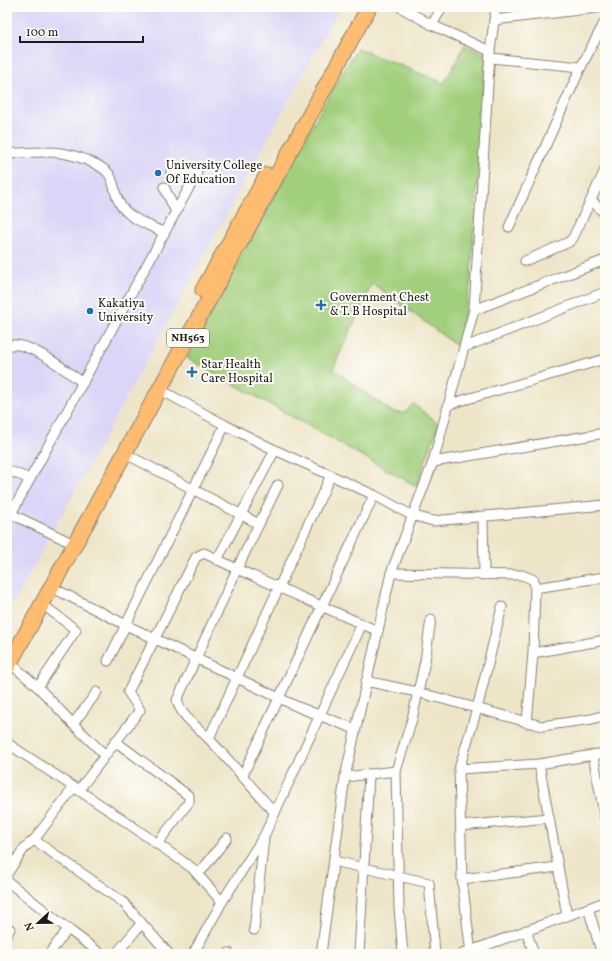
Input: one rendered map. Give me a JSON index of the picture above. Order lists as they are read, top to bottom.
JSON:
{
  "streets": {
    "highway": ["NH563"]
  },
  "places": {
    "other": ["University College Of Education", "Kakatiya University"],
    "health": ["Government Chest & T. B Hospital", "Star Health Care Hospital"]
  },
  "scale_bar": "100 m",
  "north": "left"
}
